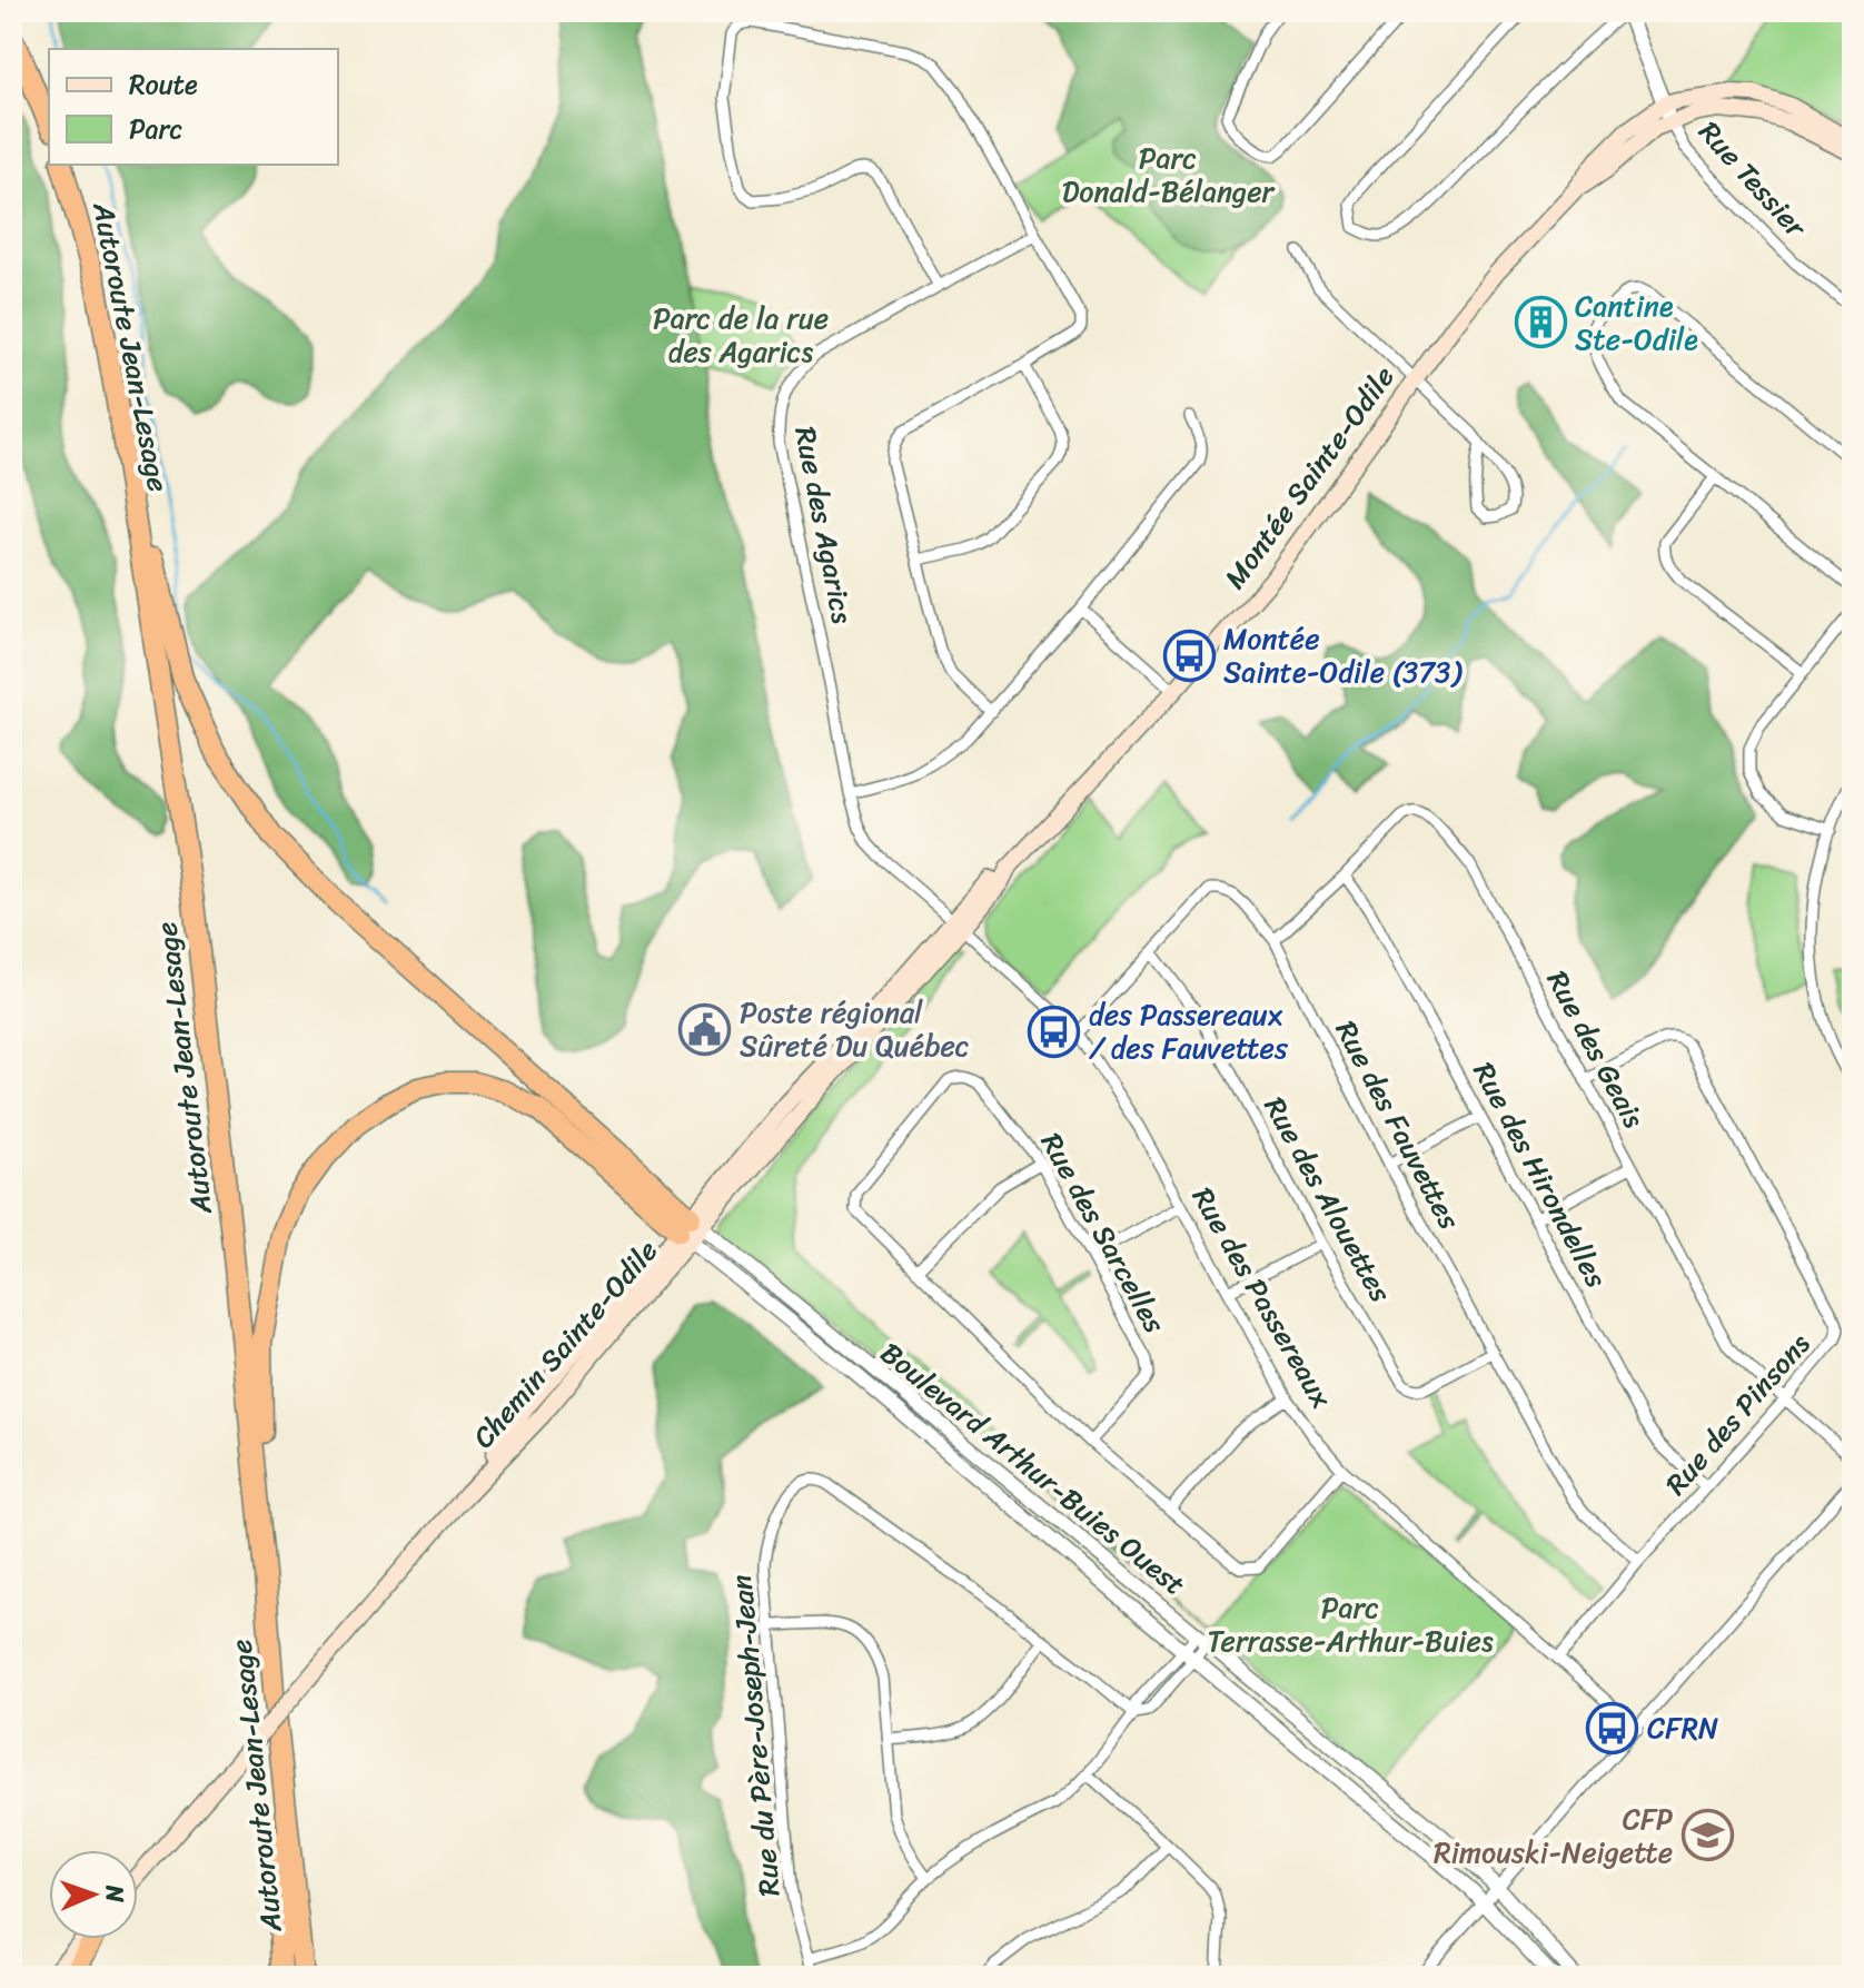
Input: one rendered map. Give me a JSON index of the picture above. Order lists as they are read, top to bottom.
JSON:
{
  "streets": {
    "highway": ["Autoroute Jean-Lesage"],
    "main road": ["Montée Sainte-Odile", "Chemin Sainte-Odile"],
    "street": [
      "Rue Tessier",
      "Rue des Agarics",
      "Rue des Geais",
      "Rue des Fauvettes",
      "Rue des Hirondelles",
      "Rue des Alouettes",
      "Rue des Sarcelles",
      "Rue des Passereaux",
      "Rue des Pinsons",
      "Boulevard Arthur-Buies Ouest",
      "Rue du Père-Joseph-Jean"
    ]
  },
  "crossings": [
    ["Rue Tessier", "Montée Sainte-Odile"],
    ["Montée Sainte-Odile", "Rue des Agarics"],
    ["Montée Sainte-Odile", "Rue des Passereaux"],
    ["Montée Sainte-Odile", "Chemin Sainte-Odile"],
    ["Montée Sainte-Odile", "Boulevard Arthur-Buies Ouest"],
    ["Rue des Agarics", "Rue des Passereaux"],
    ["Rue des Geais", "Rue des Fauvettes"],
    ["Rue des Geais", "Rue des Hirondelles"],
    ["Rue des Geais", "Rue des Pinsons"],
    ["Rue des Fauvettes", "Rue des Alouettes"],
    ["Rue des Fauvettes", "Rue des Passereaux"],
    ["Rue des Fauvettes", "Rue des Pinsons"],
    ["Rue des Hirondelles", "Rue des Pinsons"],
    ["Rue des Sarcelles", "Rue des Passereaux"],
    ["Rue des Passereaux", "Rue des Pinsons"],
    ["Chemin Sainte-Odile", "Boulevard Arthur-Buies Ouest"]
  ],
  "parks": ["Parc Donald-Bélanger", "Parc de la rue des Agarics", "Parc Terrasse-Arthur-Buies"],
  "places": {
    "building": ["Cantine Ste-Odile"],
    "bus stop": ["Montée Sainte-Odile (373)", "des Passereaux / des Fauvettes", "CFRN"],
    "public building": ["Poste régional Sûreté Du Québec"],
    "school or university": ["CFP Rimouski-Neigette"]
  },
  "legend": ["Route", "Parc"],
  "north": "right"
}
